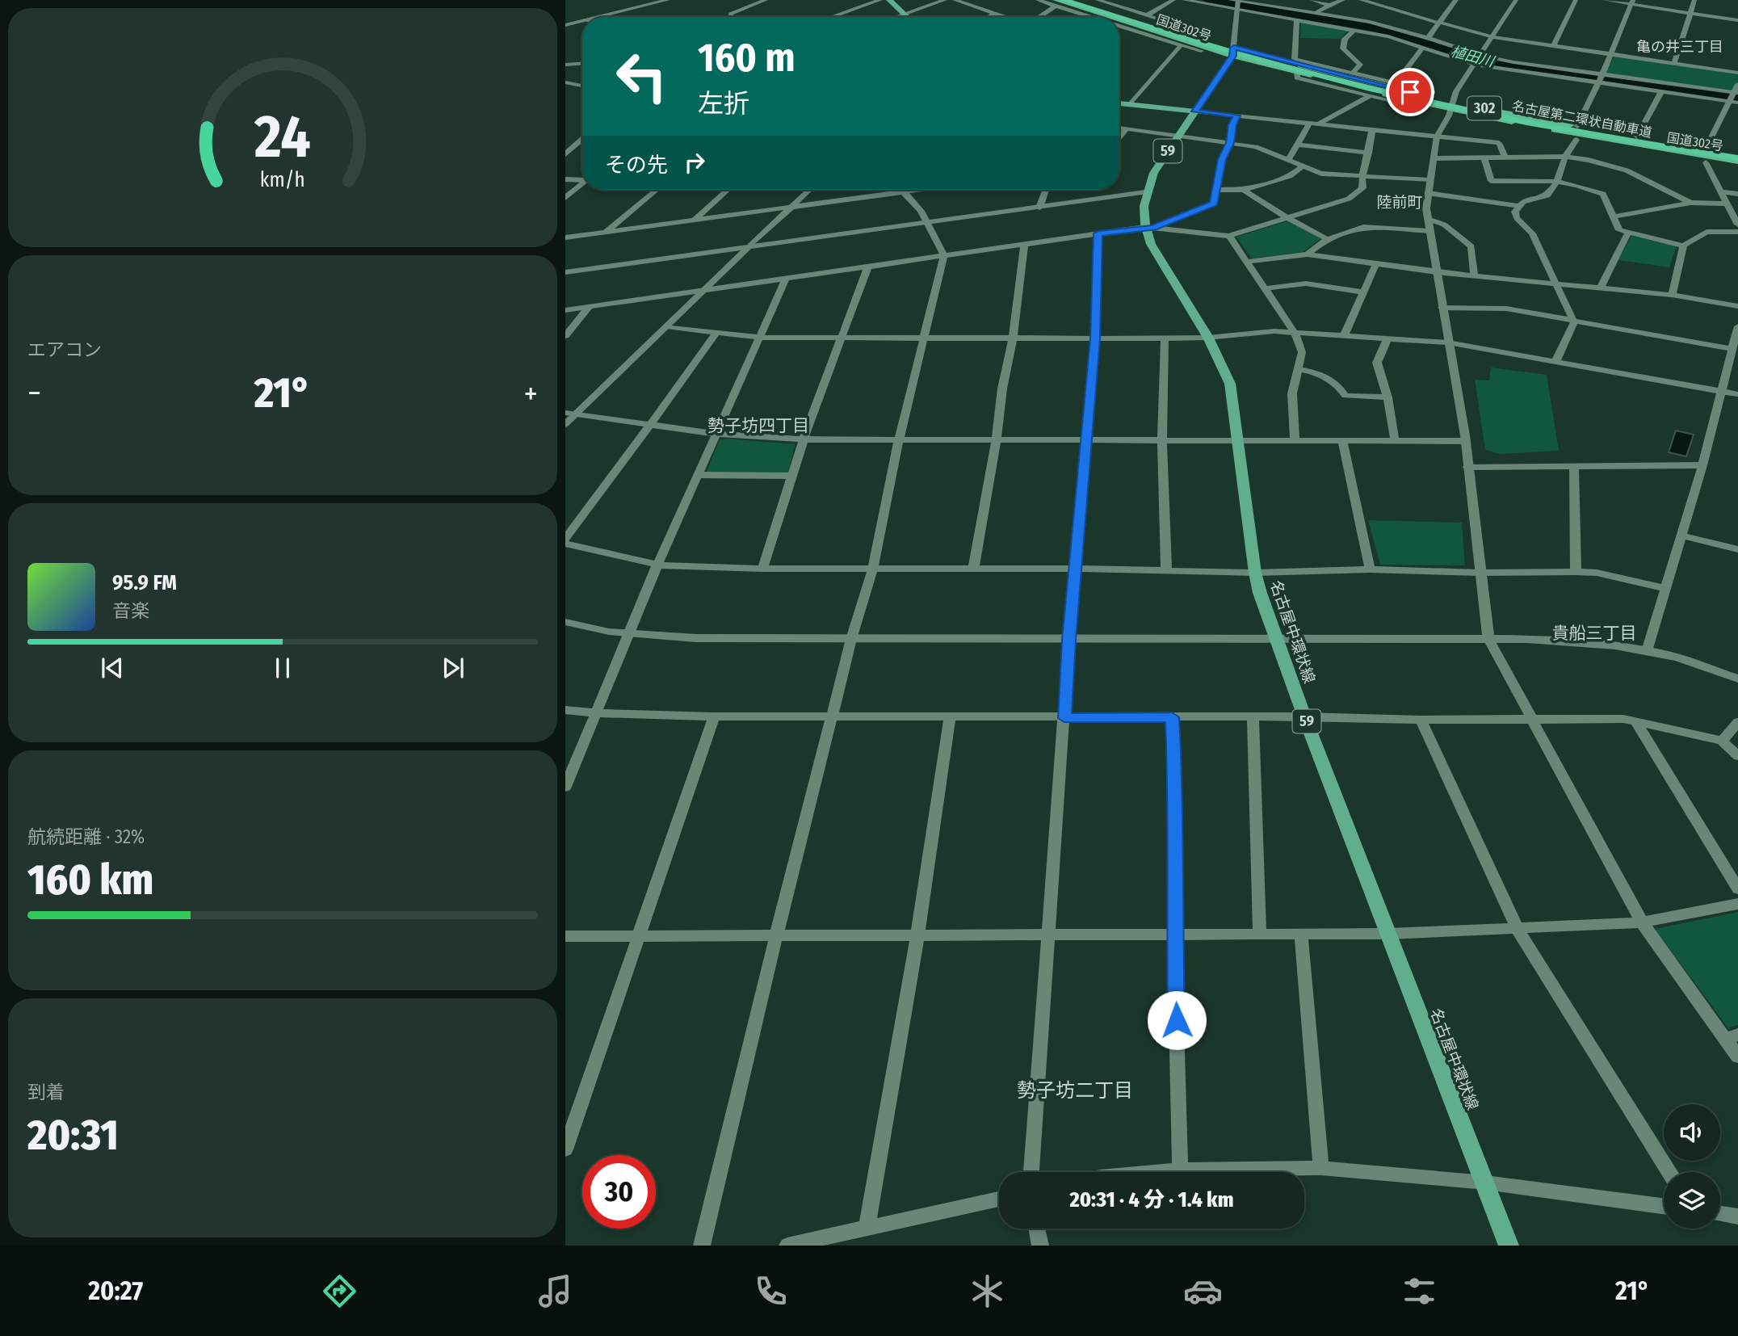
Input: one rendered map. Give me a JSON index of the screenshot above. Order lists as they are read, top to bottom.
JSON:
{
  "streets": {
    "highway": ["国道302号", "302", "名古屋第二環状自動車道"],
    "main road": ["59", "名古屋中環状線"]
  },
  "crossings": [
    ["国道302号", "名古屋第二環状自動車道"]
  ],
  "districts": [
    "亀の井三丁目",
    "陸前町",
    "勢子坊四丁目",
    "貴船三丁目",
    "勢子坊二丁目"
  ],
  "water": ["植田川"],
  "page": {
    "turn": ["160 m", "左折"],
    "then": "その先",
    "tile": [
      "エアコン",
      ["航続距離 · 32%", "160 km"],
      ["到着", "20:31"]
    ],
    "heat": ["−", "21°", "+"],
    "song": ["95.9 FM", "音楽"],
    "limit": "30",
    "trip": "20:31 · 4 分 · 1.4 km",
    "tabs": ["20:27", "21°"],
    "gauge": ["24", "km/h"]
  }
}
